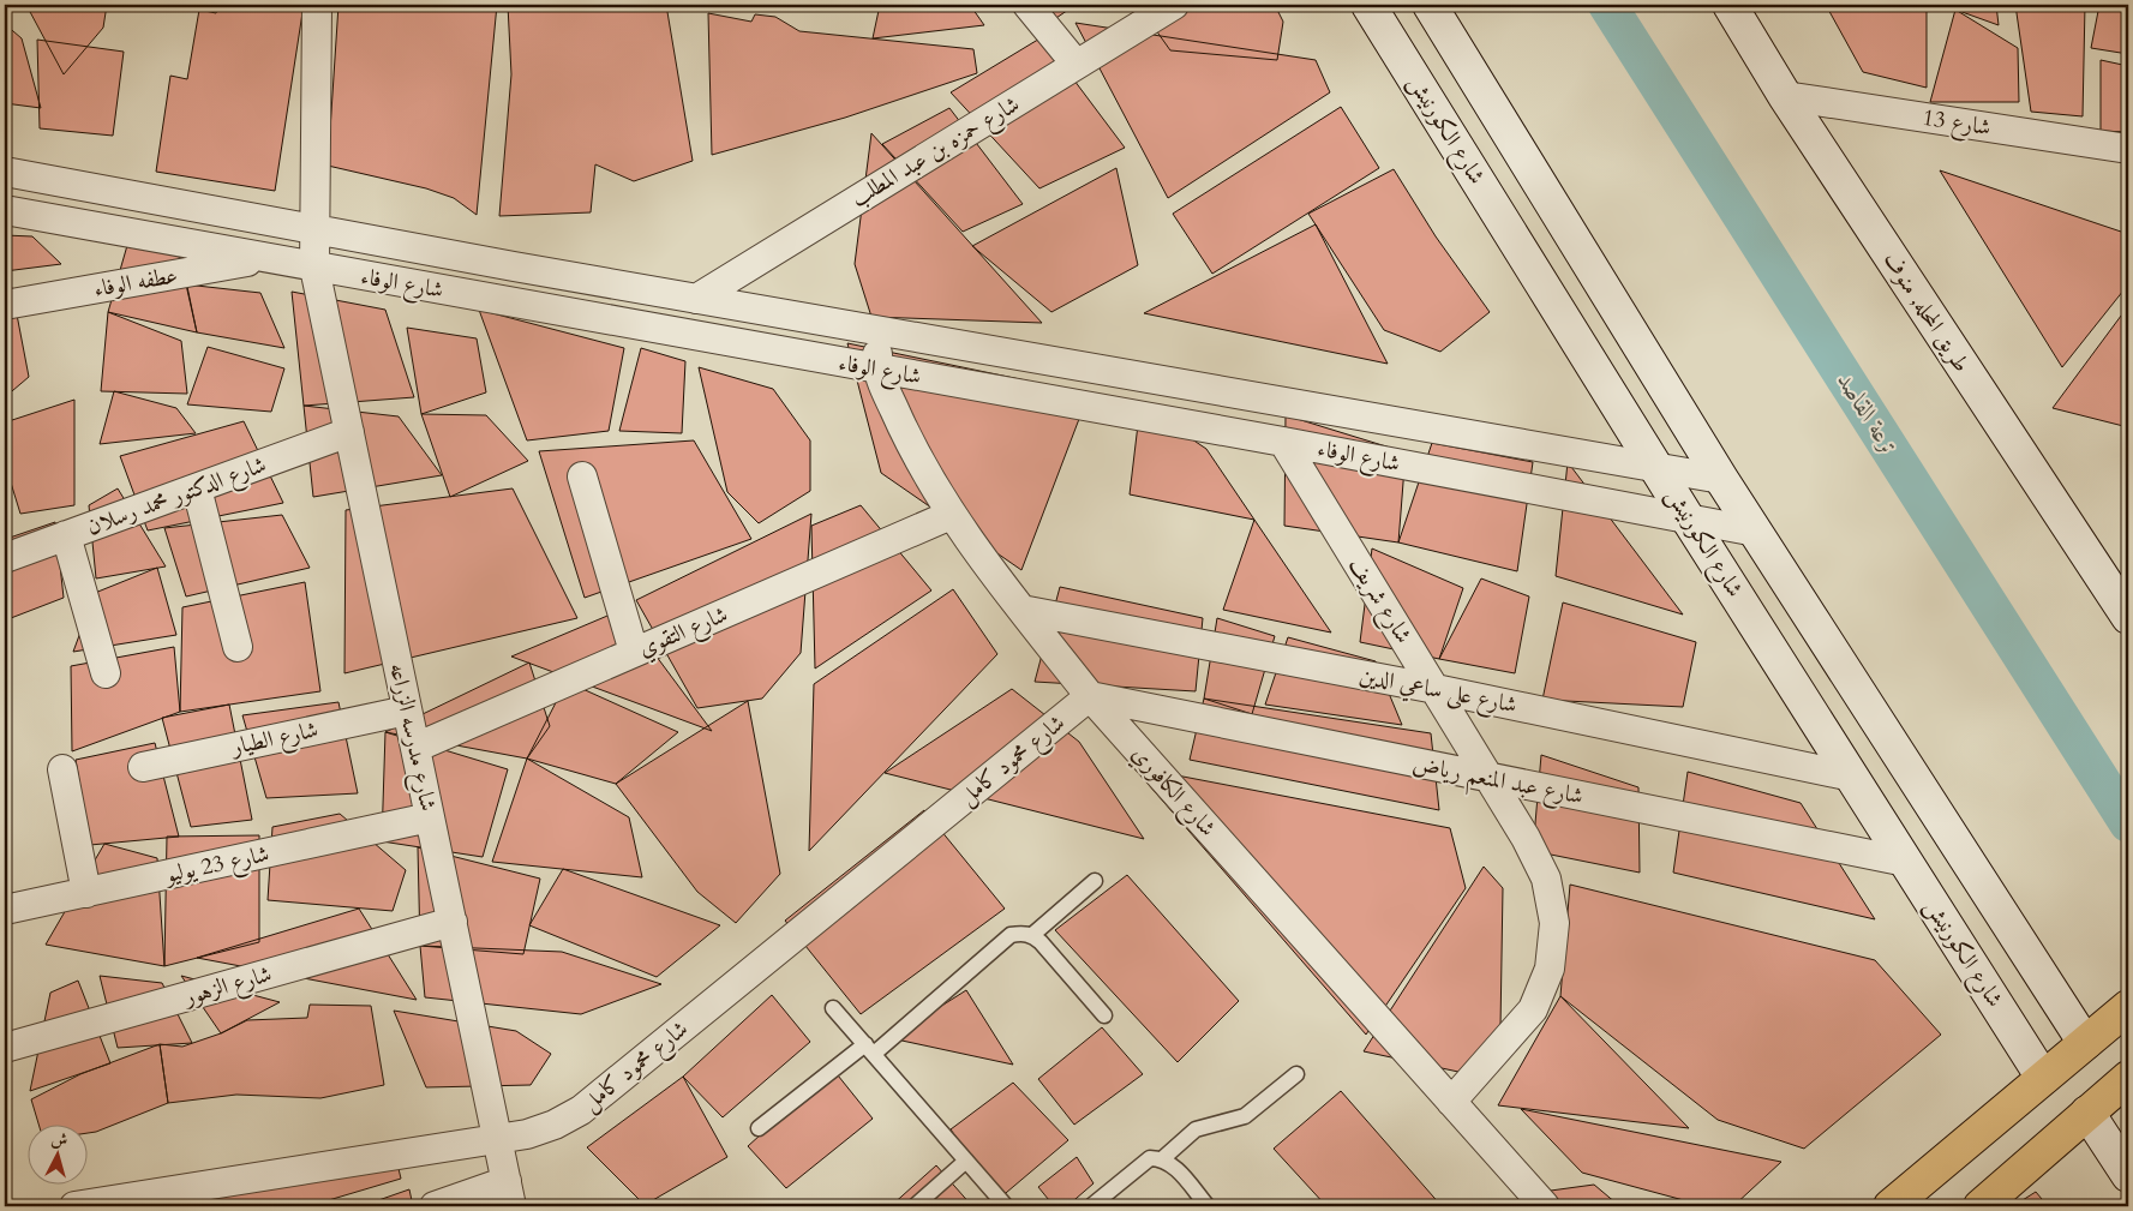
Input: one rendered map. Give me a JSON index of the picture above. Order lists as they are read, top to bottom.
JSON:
{
  "streets": {
    "main road": ["شارع الكورنيش", "طريق المحله, منوف"],
    "street": [
      "شارع 13",
      "شارع حمزه بن عبد المطلب",
      "عطفه الوفاء",
      "شارع الوفاء",
      "شارع الدكتور محمد رسلان",
      "شارع شريف",
      "شارع التقوي",
      "شارع على ساعي الدين",
      "شارع مدرسه الزراعه",
      "شارع الطيار",
      "شارع محمود كامل",
      "شارع عبد المنعم رياض",
      "شارع الكافوري",
      "شارع 23 يوليو",
      "شارع الزهور"
    ]
  },
  "crossings": [
    ["شارع 13", "طريق المحله, منوف"],
    ["شارع الكورنيش", "شارع الوفاء"],
    ["شارع الكورنيش", "شارع على ساعي الدين"],
    ["شارع الكورنيش", "شارع عبد المنعم رياض"],
    ["شارع حمزه بن عبد المطلب", "شارع الوفاء"],
    ["عطفه الوفاء", "شارع الوفاء"],
    ["شارع الوفاء", "شارع شريف"],
    ["شارع الوفاء", "شارع مدرسه الزراعه"],
    ["شارع الوفاء", "شارع الكافوري"],
    ["شارع الدكتور محمد رسلان", "شارع مدرسه الزراعه"],
    ["شارع شريف", "شارع على ساعي الدين"],
    ["شارع شريف", "شارع عبد المنعم رياض"],
    ["شارع شريف", "شارع الكافوري"],
    ["شارع التقوي", "شارع مدرسه الزراعه"],
    ["شارع التقوي", "شارع الكافوري"],
    ["شارع على ساعي الدين", "شارع الكافوري"],
    ["شارع مدرسه الزراعه", "شارع الطيار"],
    ["شارع مدرسه الزراعه", "شارع محمود كامل"],
    ["شارع مدرسه الزراعه", "شارع 23 يوليو"],
    ["شارع مدرسه الزراعه", "شارع الزهور"],
    ["شارع محمود كامل", "شارع عبد المنعم رياض"],
    ["شارع محمود كامل", "شارع الكافوري"],
    ["شارع عبد المنعم رياض", "شارع الكافوري"]
  ],
  "water": ["ترعة القاصد"],
  "north": "top"
}
